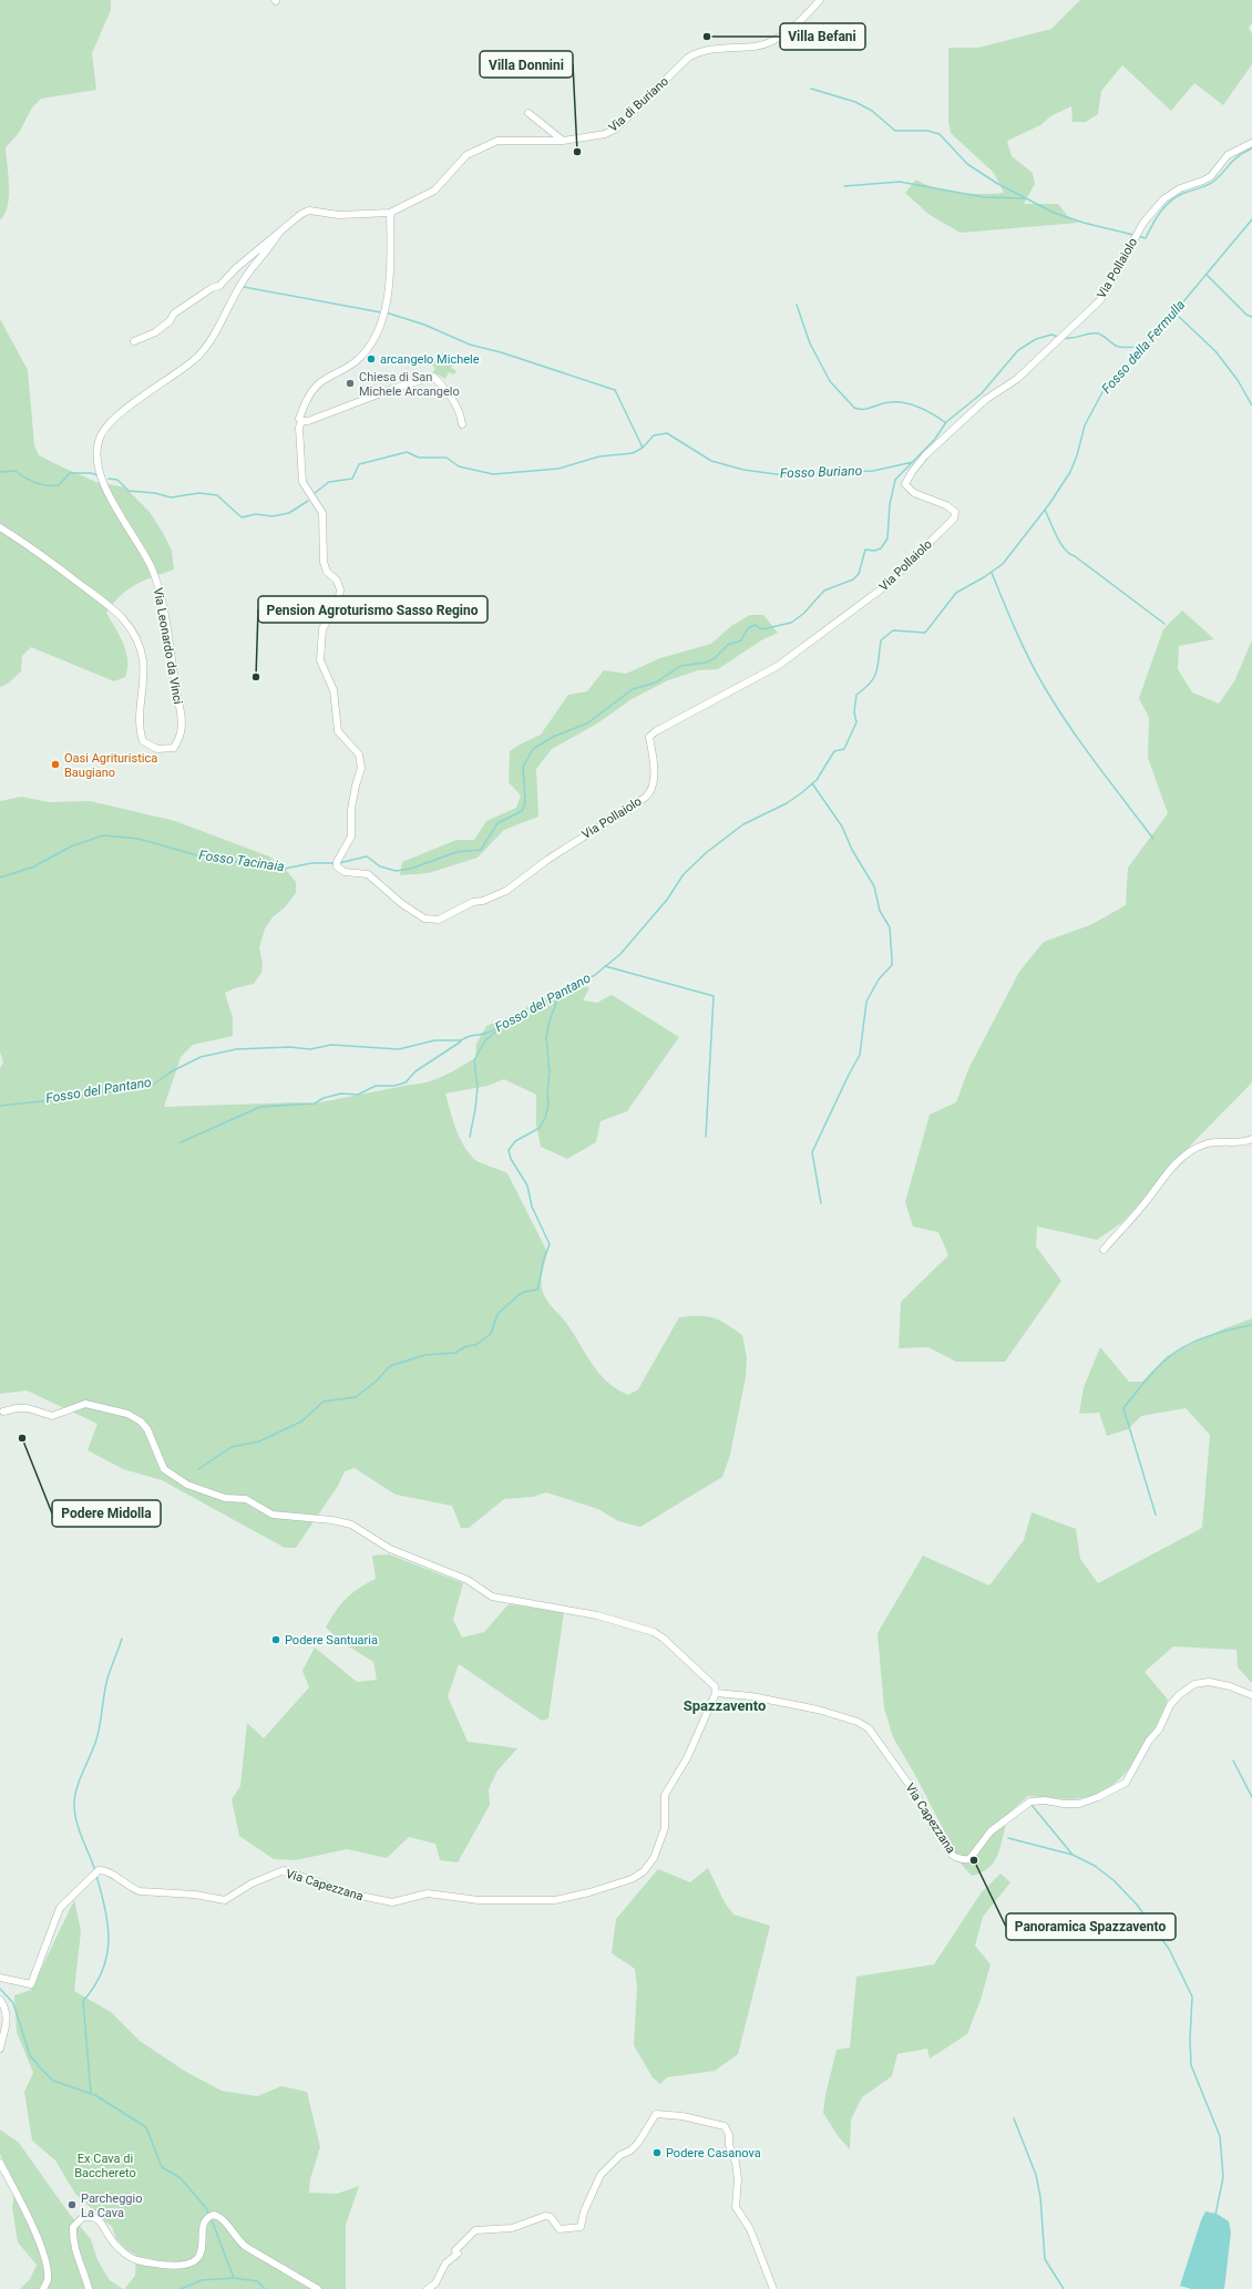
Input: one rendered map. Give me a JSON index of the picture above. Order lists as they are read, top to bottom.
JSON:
{
  "streets": {
    "street": [
      "Via di Buriano",
      "Via Pollaiolo",
      "Via Leonardo da Vinci",
      "Via Capezzana"
    ]
  },
  "crossings": [
    ["Via di Buriano", "Via Leonardo da Vinci"]
  ],
  "districts": ["Spazzavento"],
  "water": [
    "Fosso della Fermulla",
    "Fosso Buriano",
    "Fosso Tacinaia",
    "Fosso del Pantano"
  ],
  "parks": ["Ex Cava di Bacchereto"],
  "places": [
    "Villa Befani",
    "Villa Donnini",
    "arcangelo Michele",
    "Chiesa di San Michele Arcangelo",
    "Pension Agroturismo Sasso Regino",
    "Oasi Agrituristica Baugiano",
    "Podere Midolla",
    "Podere Santuaria",
    "Panoramica Spazzavento",
    "Podere Casanova",
    "Parcheggio La Cava"
  ]
}
